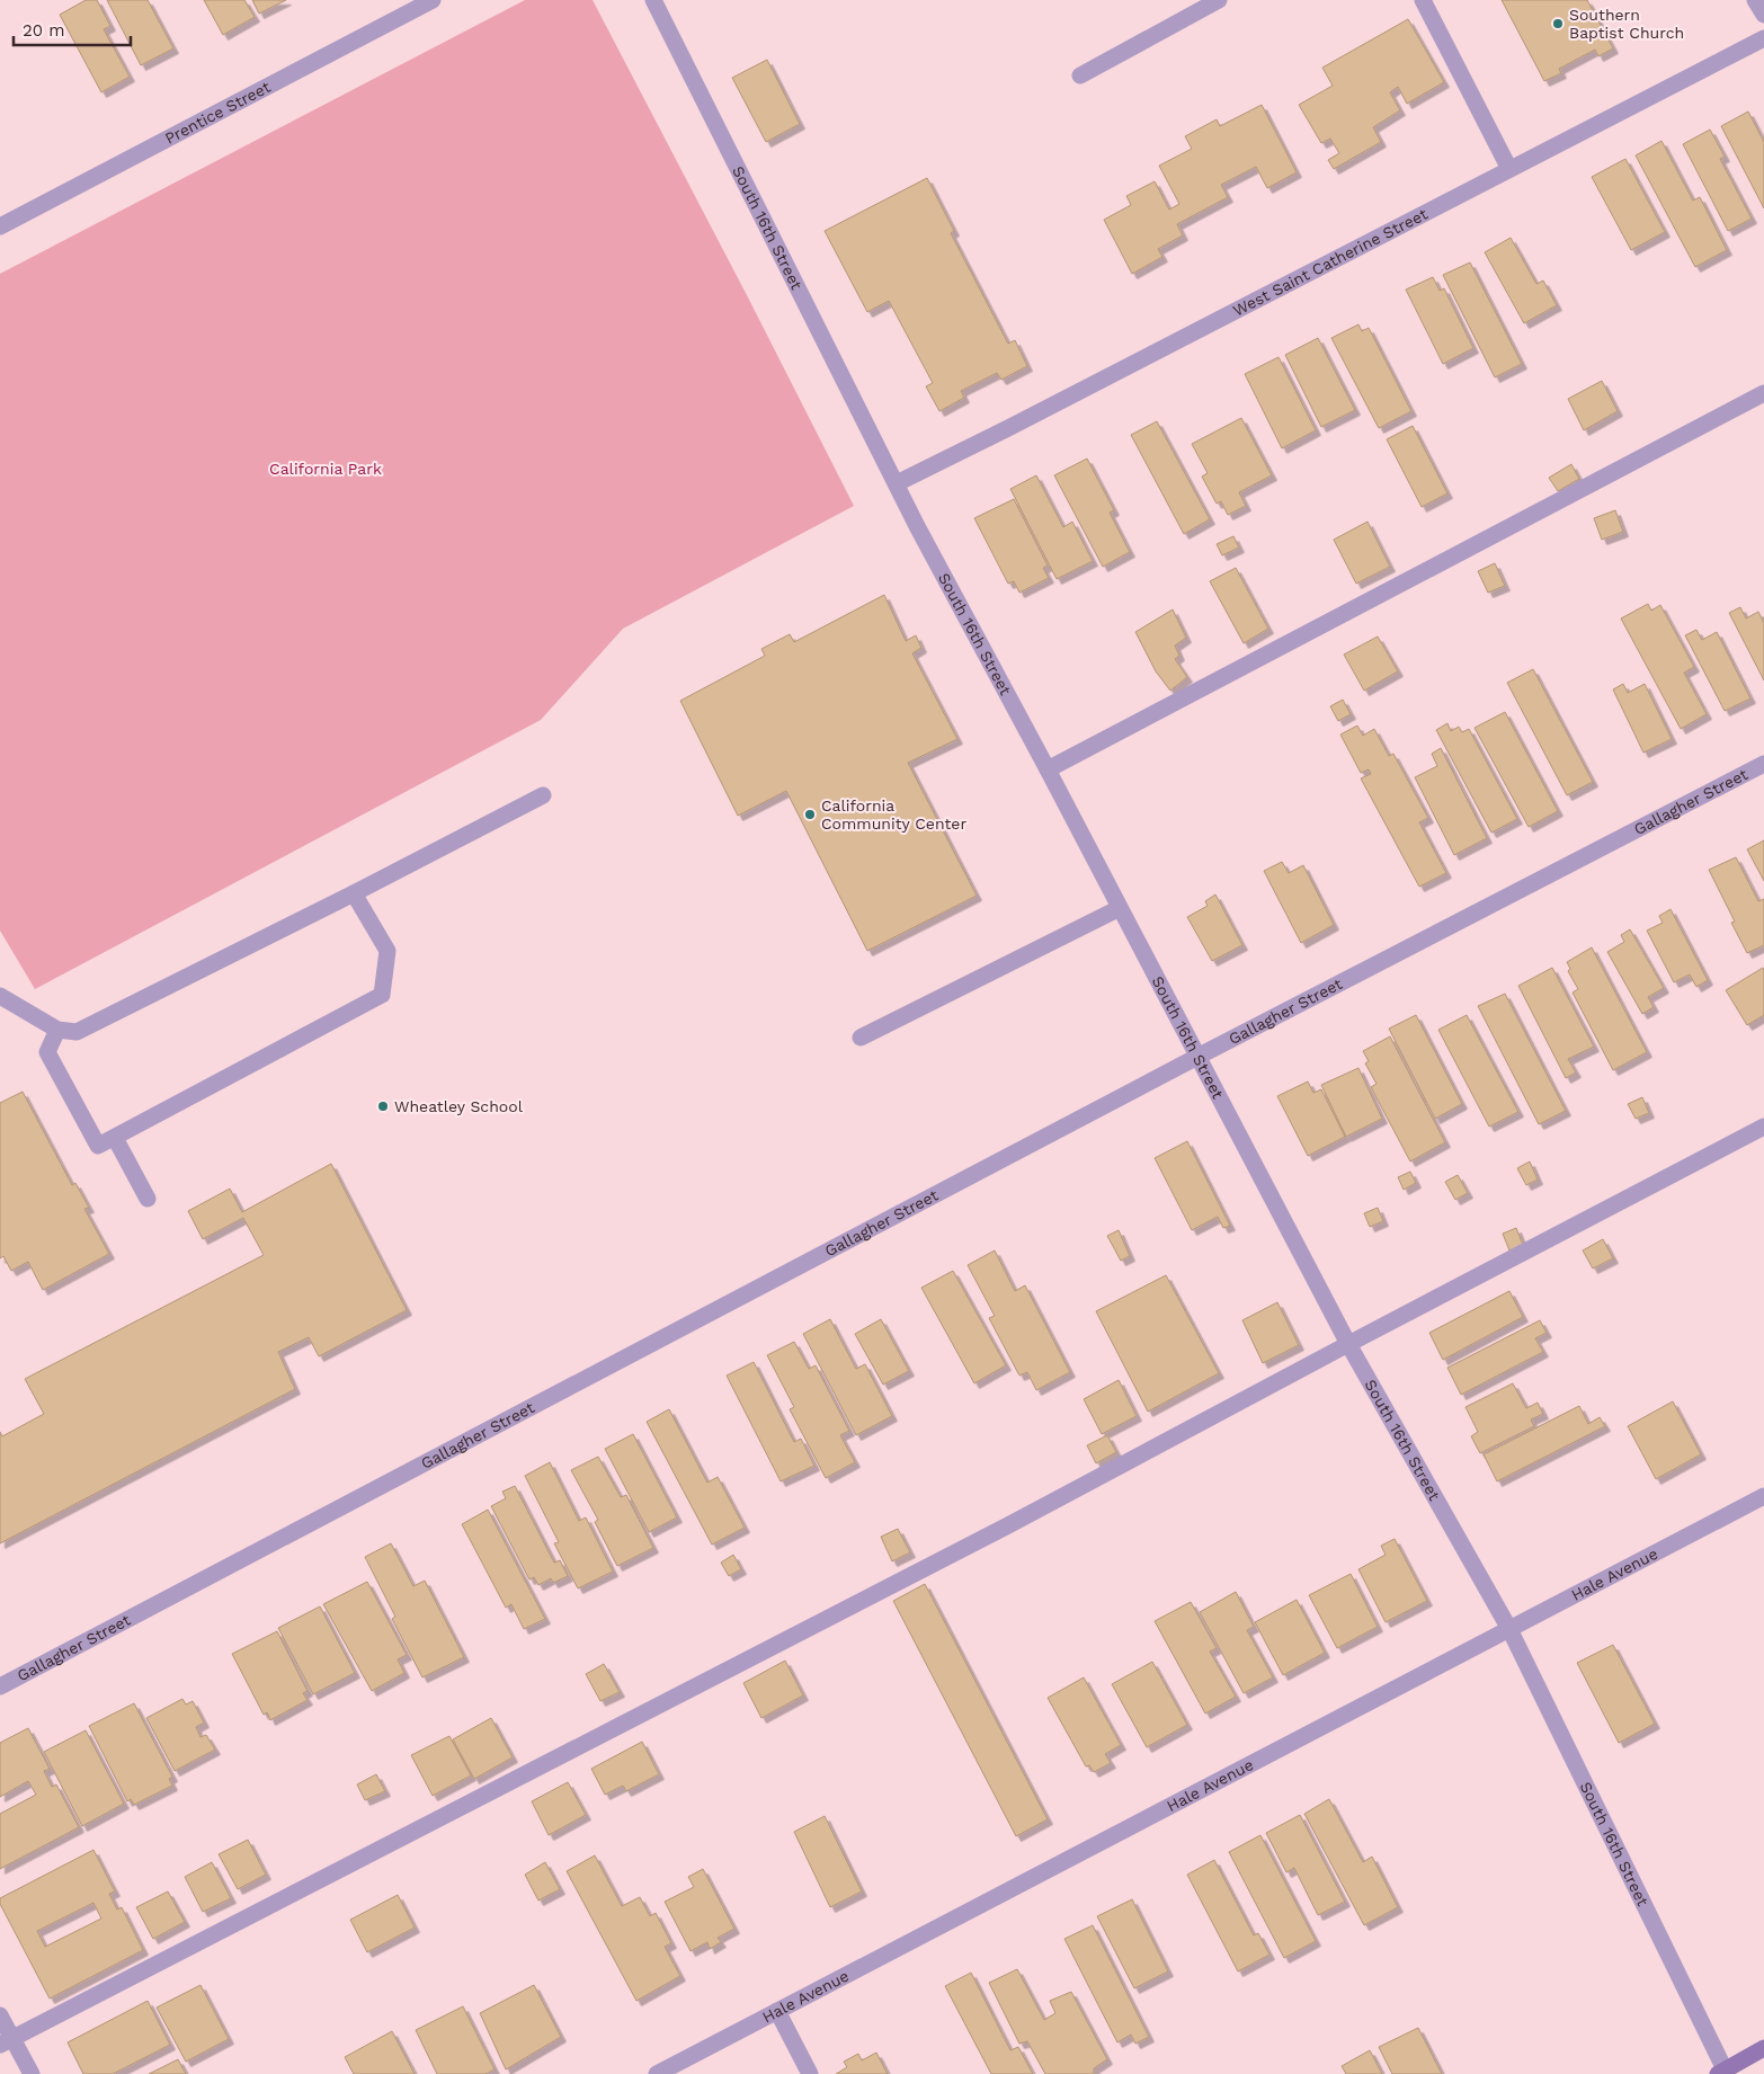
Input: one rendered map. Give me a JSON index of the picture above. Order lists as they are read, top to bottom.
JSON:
{
  "streets": {
    "street": [
      "Prentice Street",
      "South 16th Street",
      "West Saint Catherine Street",
      "Gallagher Street",
      "Hale Avenue"
    ]
  },
  "crossings": [
    ["South 16th Street", "West Saint Catherine Street"],
    ["South 16th Street", "Gallagher Street"],
    ["South 16th Street", "Hale Avenue"]
  ],
  "parks": ["California Park"],
  "places": ["Southern Baptist Church", "California Community Center", "Wheatley School"],
  "scale_bar": "20 m"
}
